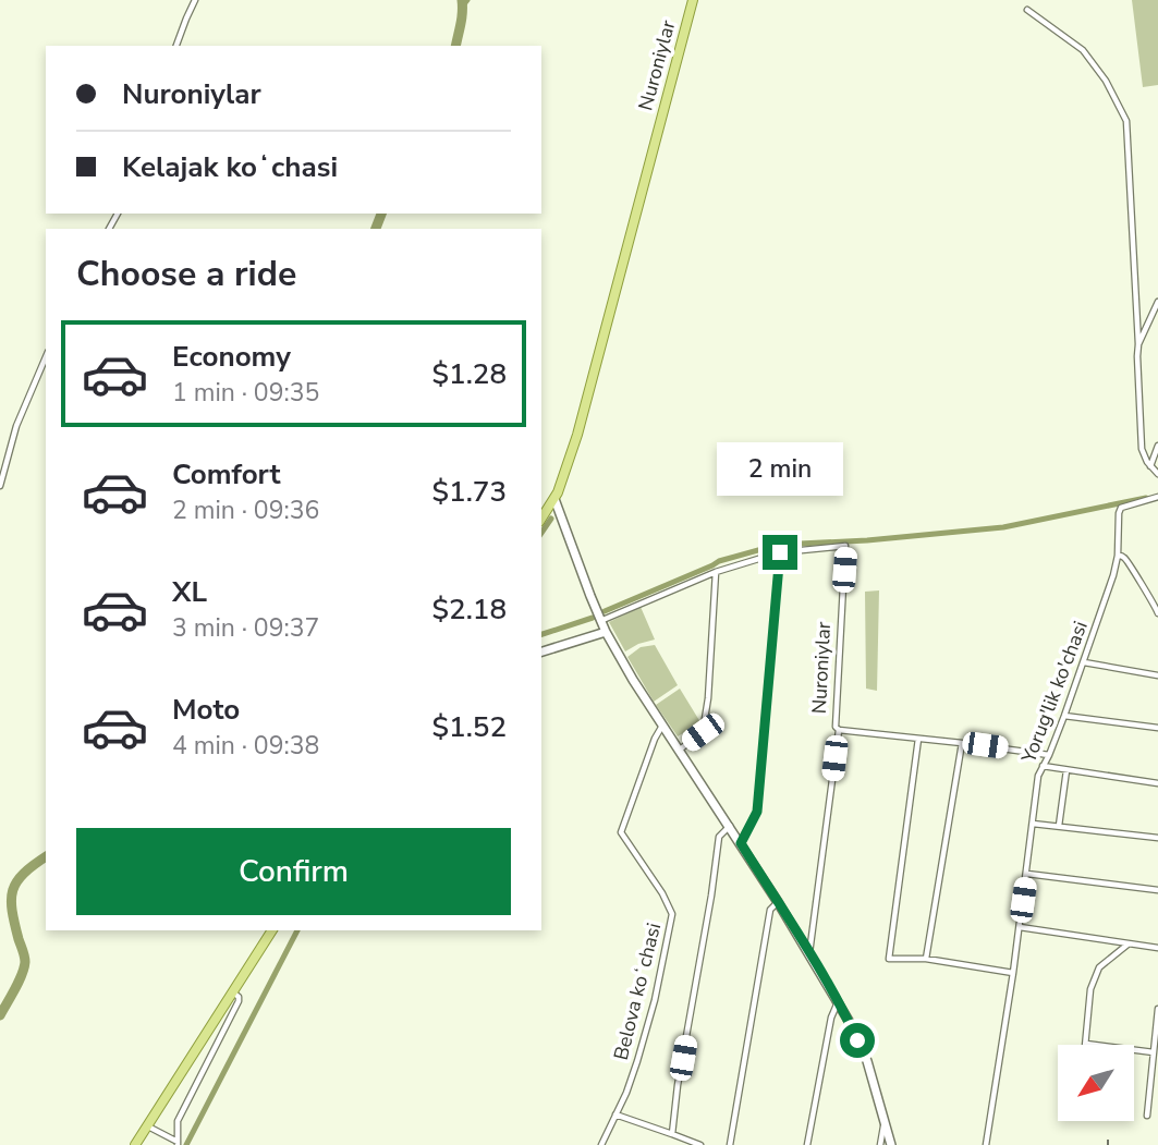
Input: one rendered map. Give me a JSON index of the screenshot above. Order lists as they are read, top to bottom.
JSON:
{
  "streets": {
    "main road": ["Nuroniylar"],
    "street": ["Yorug'lik ko'chasi", "Belova koʻchasi"]
  },
  "north": "bottom left",
  "page": {
    "banner": ["Nuroniylar", "Kelajak koʻchasi"],
    "heading": "Choose a ride",
    "list": [
      {
        "name": "Economy",
        "note": "1 min · 09:35",
        "value": "$1.28"
      },
      {
        "name": "Comfort",
        "note": "2 min · 09:36",
        "value": "$1.73"
      },
      {
        "name": "XL",
        "note": "3 min · 09:37",
        "value": "$2.18"
      },
      {
        "name": "Moto",
        "note": "4 min · 09:38",
        "value": "$1.52"
      }
    ],
    "bubble": "2 min",
    "buttons": "Confirm"
  }
}
